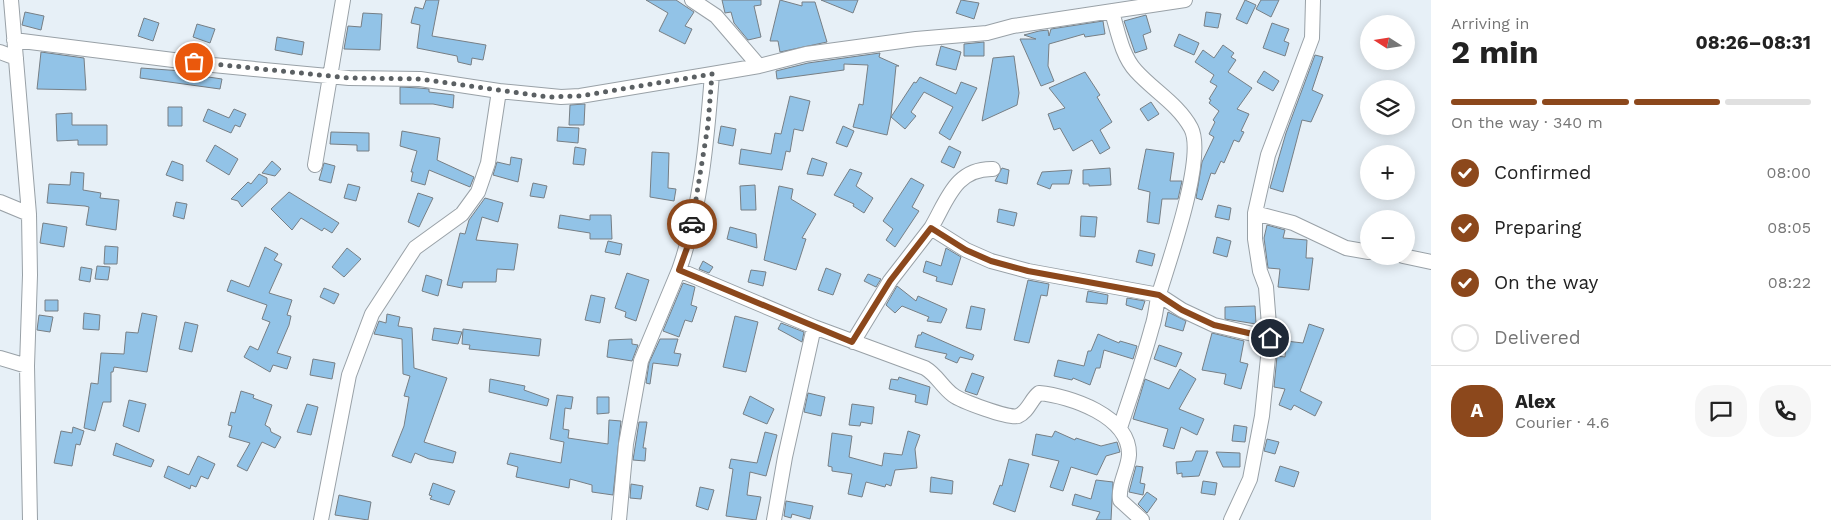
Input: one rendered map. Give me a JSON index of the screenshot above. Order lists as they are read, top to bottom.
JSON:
{
  "north": "left",
  "page": {
    "heading": ["2 min", "Arriving in", "08:26–08:31"],
    "panel": ["Alex", "Courier · 4.6"],
    "map_buttons": ["+", "−"],
    "bar": "On the way · 340 m",
    "list": [
      ["Confirmed", "08:00"],
      ["Preparing", "08:05"],
      ["On the way", "08:22"],
      "Delivered"
    ],
    "round": "A"
  }
}
